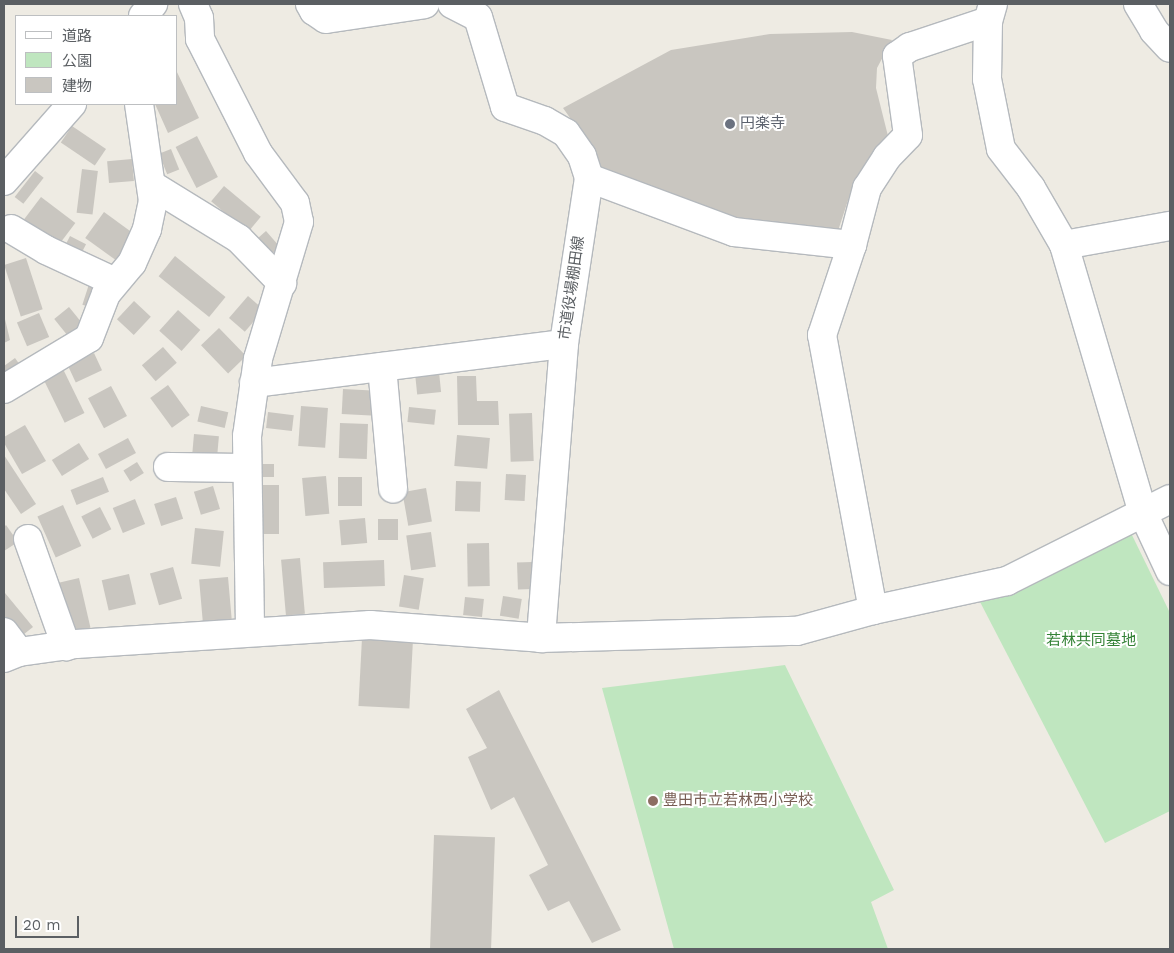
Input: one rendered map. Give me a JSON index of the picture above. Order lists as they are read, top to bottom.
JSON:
{
  "streets": {
    "street": ["市道役場棚田線"]
  },
  "parks": ["若林共同墓地"],
  "places": ["円楽寺", "豊田市立若林西小学校"],
  "legend": ["道路", "公園", "建物"],
  "scale_bar": "20 m"
}
